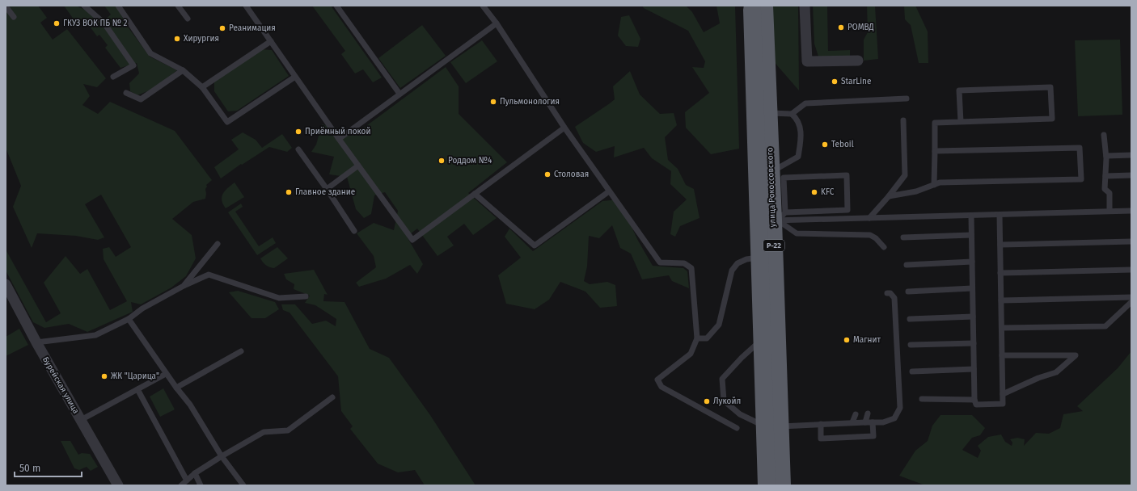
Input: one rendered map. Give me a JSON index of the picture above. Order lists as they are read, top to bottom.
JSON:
{
  "streets": {
    "highway": ["улица Рокоссовского", "Р-22"],
    "street": ["Бурейская улица"]
  },
  "places": [
    "ГКУЗ ВОК ПБ № 2",
    "РОМВД",
    "Реанимация",
    "Хирургия",
    "StarLine",
    "Пульмонология",
    "Приёмный покой",
    "Teboil",
    "Роддом №4",
    "Столовая",
    "Главное здание",
    "KFC",
    "Магнит",
    "ЖК \"Царица\"",
    "Лукойл"
  ],
  "scale_bar": "50 m"
}
